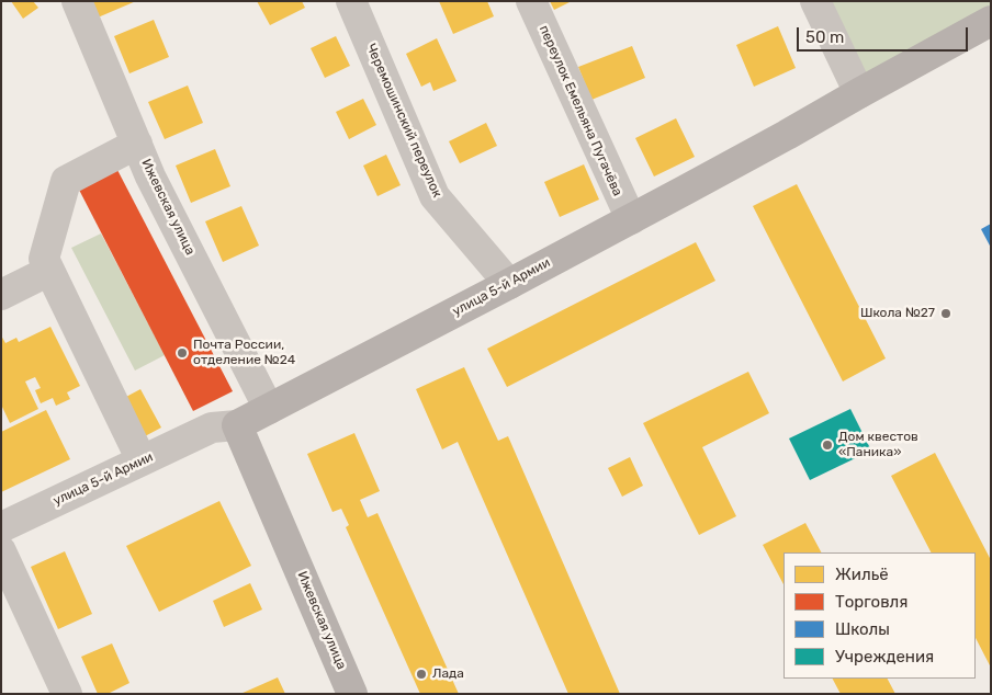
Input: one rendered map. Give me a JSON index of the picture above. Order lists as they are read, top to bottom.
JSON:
{
  "streets": {
    "main road": ["Ижевская улица", "улица 5-й Армии"],
    "street": ["переулок Емельяна Пугачёва", "Черемошинский переулок"]
  },
  "crossings": [
    ["переулок Емельяна Пугачёва", "улица 5-й Армии"],
    ["Черемошинский переулок", "улица 5-й Армии"],
    ["Ижевская улица", "улица 5-й Армии"]
  ],
  "places": [
    "Школа №27",
    "Почта России, отделение №24",
    "Дом квестов «Паника»",
    "Лада"
  ],
  "legend": [
    "Жильё",
    "Торговля",
    "Школы",
    "Учреждения"
  ],
  "scale_bar": "50 m"
}
